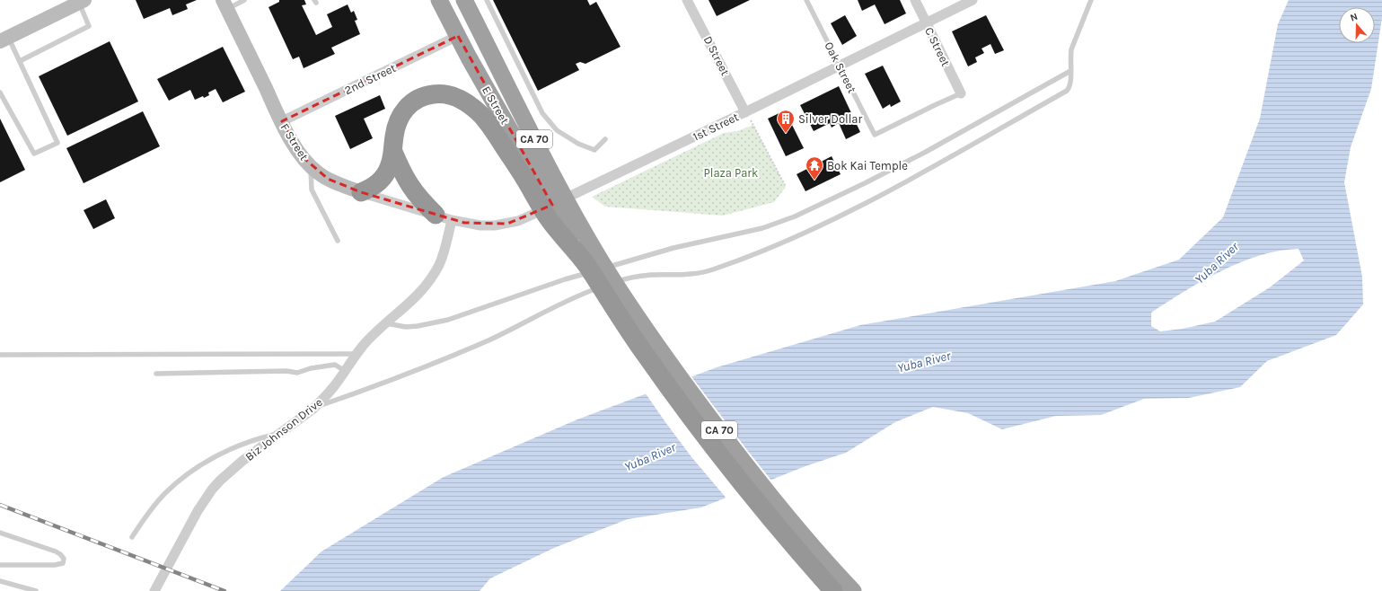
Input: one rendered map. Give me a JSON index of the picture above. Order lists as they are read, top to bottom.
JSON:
{
  "streets": {
    "highway": ["E Street", "CA 70"],
    "main road": ["F Street"],
    "street": [
      "C Street",
      "D Street",
      "2nd Street",
      "1st Street",
      "Biz Johnson Drive"
    ],
    "lane": ["Oak Street"]
  },
  "crossings": [
    ["C Street", "Oak Street"],
    ["C Street", "1st Street"],
    ["D Street", "1st Street"],
    ["Oak Street", "1st Street"],
    ["2nd Street", "E Street"],
    ["2nd Street", "F Street"],
    ["1st Street", "F Street"],
    ["1st Street", "Biz Johnson Drive"],
    ["F Street", "Biz Johnson Drive"]
  ],
  "water": ["Yuba River"],
  "parks": ["Plaza Park"],
  "places": {
    "building": ["Silver Dollar"],
    "temple": ["Bok Kai Temple"]
  },
  "north": "top"
}
